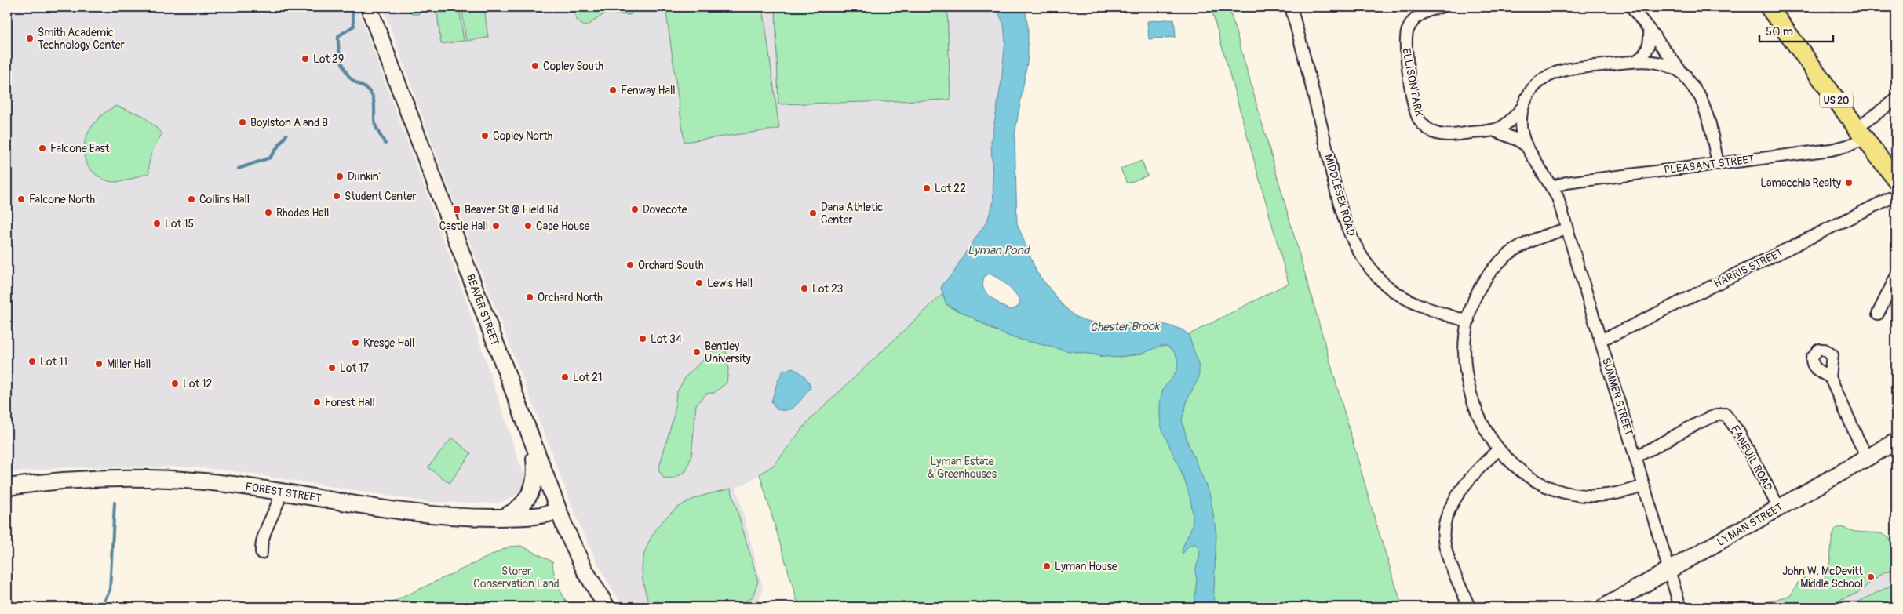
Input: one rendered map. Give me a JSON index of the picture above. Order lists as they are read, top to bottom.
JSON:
{
  "streets": {
    "main road": ["US 20"],
    "street": [
      "ELLISON PARK",
      "PLEASANT STREET",
      "MIDDLESEX ROAD",
      "HARRIS STREET",
      "BEAVER STREET",
      "SUMMER STREET",
      "FANEUIL ROAD",
      "FOREST STREET",
      "LYMAN STREET"
    ]
  },
  "crossings": [
    ["ELLISON PARK", "PLEASANT STREET"],
    ["ELLISON PARK", "SUMMER STREET"],
    ["US 20", "PLEASANT STREET"],
    ["PLEASANT STREET", "SUMMER STREET"],
    ["HARRIS STREET", "SUMMER STREET"],
    ["BEAVER STREET", "FOREST STREET"],
    ["SUMMER STREET", "FANEUIL ROAD"],
    ["SUMMER STREET", "LYMAN STREET"],
    ["FANEUIL ROAD", "LYMAN STREET"]
  ],
  "water": ["Lyman Pond", "Chester Brook"],
  "parks": ["Lyman Estate & Greenhouses", "Storer Conservation Land"],
  "places": {
    "other": [
      "Smith Academic Technology Center",
      "Lot 29",
      "Copley South",
      "Fenway Hall",
      "Boylston A and B",
      "Copley North",
      "Falcone East",
      "Dunkin'",
      "Lamacchia Realty",
      "Lot 22",
      "Student Center",
      "Falcone North",
      "Collins Hall",
      "Dovecote",
      "Rhodes Hall",
      "Dana Athletic Center",
      "Lot 15",
      "Castle Hall",
      "Cape House",
      "Orchard South",
      "Lewis Hall",
      "Lot 23",
      "Orchard North",
      "Lot 34",
      "Kresge Hall",
      "Bentley University",
      "Lot 11",
      "Miller Hall",
      "Lot 17",
      "Lot 21",
      "Lot 12",
      "Forest Hall",
      "Lyman House",
      "John W. McDevitt Middle School"
    ],
    "transit": ["Beaver St @ Field Rd"]
  },
  "scale_bar": "50 m"
}
